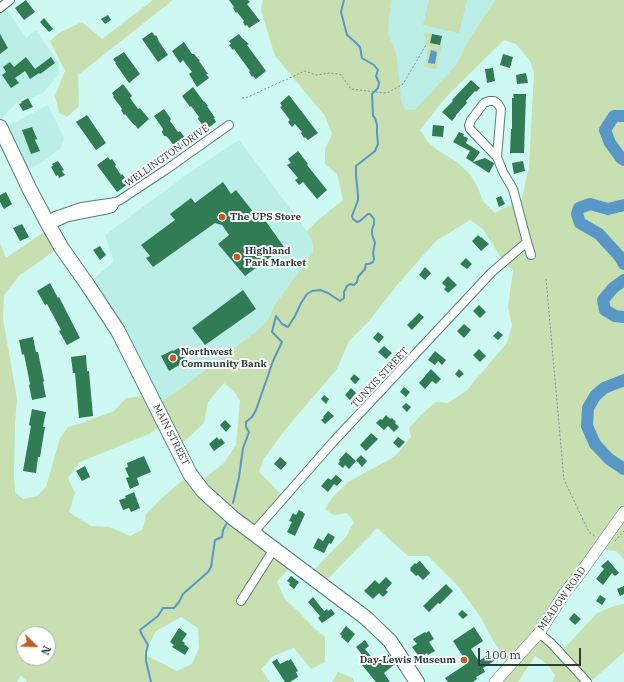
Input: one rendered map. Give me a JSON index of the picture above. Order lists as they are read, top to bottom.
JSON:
{
  "streets": {
    "highway": ["MAIN STREET"],
    "street": ["WELLINGTON DRIVE", "TUNXIS STREET", "MEADOW ROAD"]
  },
  "crossings": [
    ["WELLINGTON DRIVE", "MAIN STREET"],
    ["TUNXIS STREET", "MAIN STREET"]
  ],
  "places": [
    "The UPS Store",
    "Highland Park Market",
    "Northwest Community Bank",
    "Day-Lewis Museum"
  ],
  "scale_bar": "100 m",
  "north": "bottom right"
}
